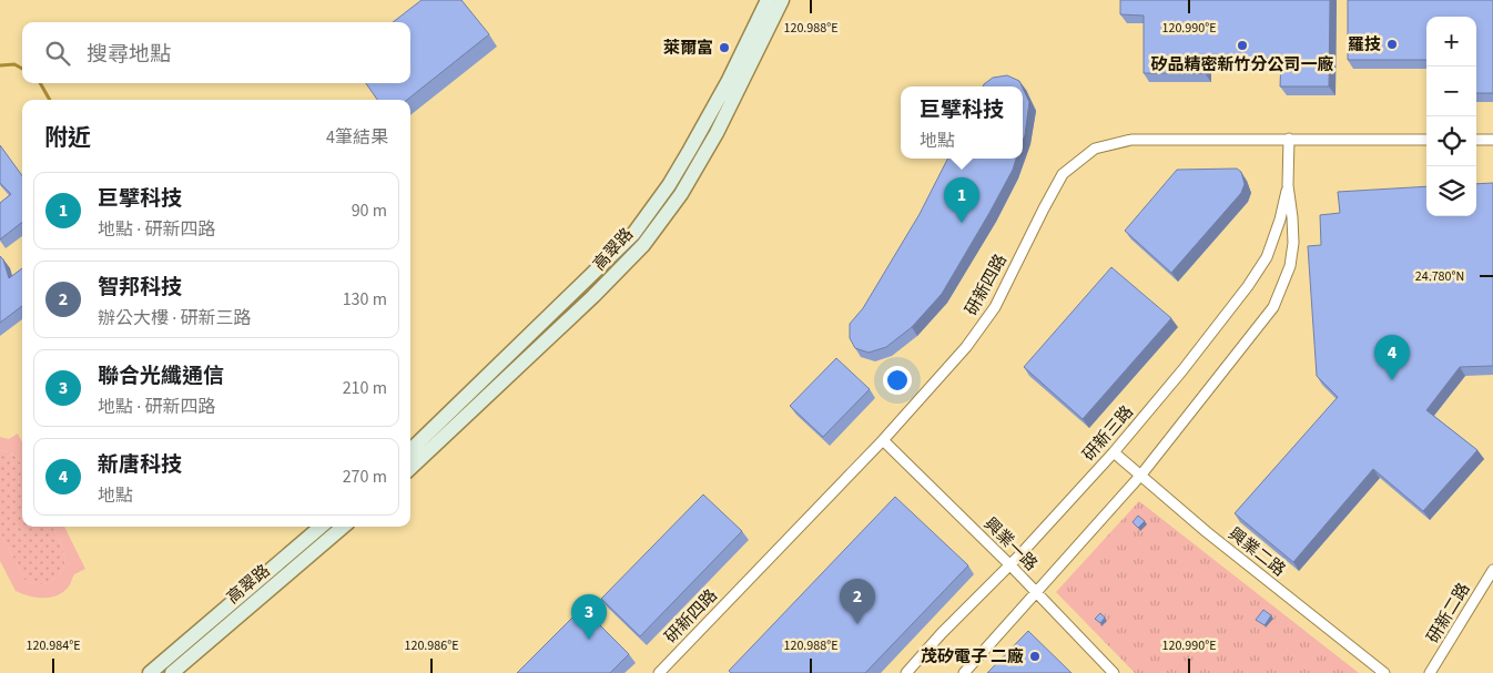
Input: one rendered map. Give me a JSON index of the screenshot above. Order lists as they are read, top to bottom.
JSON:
{
  "streets": {
    "street": [
      "高翠路",
      "研新四路",
      "研新三路",
      "興業一路",
      "興業二路",
      "研新二路"
    ]
  },
  "crossings": [
    ["研新四路", "研新三路"],
    ["研新四路", "興業一路"],
    ["研新三路", "興業一路"],
    ["研新三路", "興業二路"]
  ],
  "places": [
    "羅技",
    "矽品精密新竹分公司一廠",
    "萊爾富",
    "茂矽電子 二廠"
  ],
  "page": {
    "map_buttons": ["+", "−"],
    "search": "搜尋地點",
    "popup": ["巨擘科技", "地點"],
    "heading": ["附近", "4筆結果"],
    "list": [
      {
        "mark": "1",
        "name": "巨擘科技",
        "note": "地點 · 研新四路",
        "value": "90 m"
      },
      {
        "mark": "2",
        "name": "智邦科技",
        "note": "辦公大樓 · 研新三路",
        "value": "130 m"
      },
      {
        "mark": "3",
        "name": "聯合光纖通信",
        "note": "地點 · 研新四路",
        "value": "210 m"
      },
      {
        "mark": "4",
        "name": "新唐科技",
        "note": "地點",
        "value": "270 m"
      }
    ],
    "pins": [
      "1",
      "4",
      "2",
      "3"
    ]
  },
  "coordinates": [
    "120.988°E",
    "120.990°E",
    "24.780°N",
    "120.984°E",
    "120.986°E"
  ]
}
